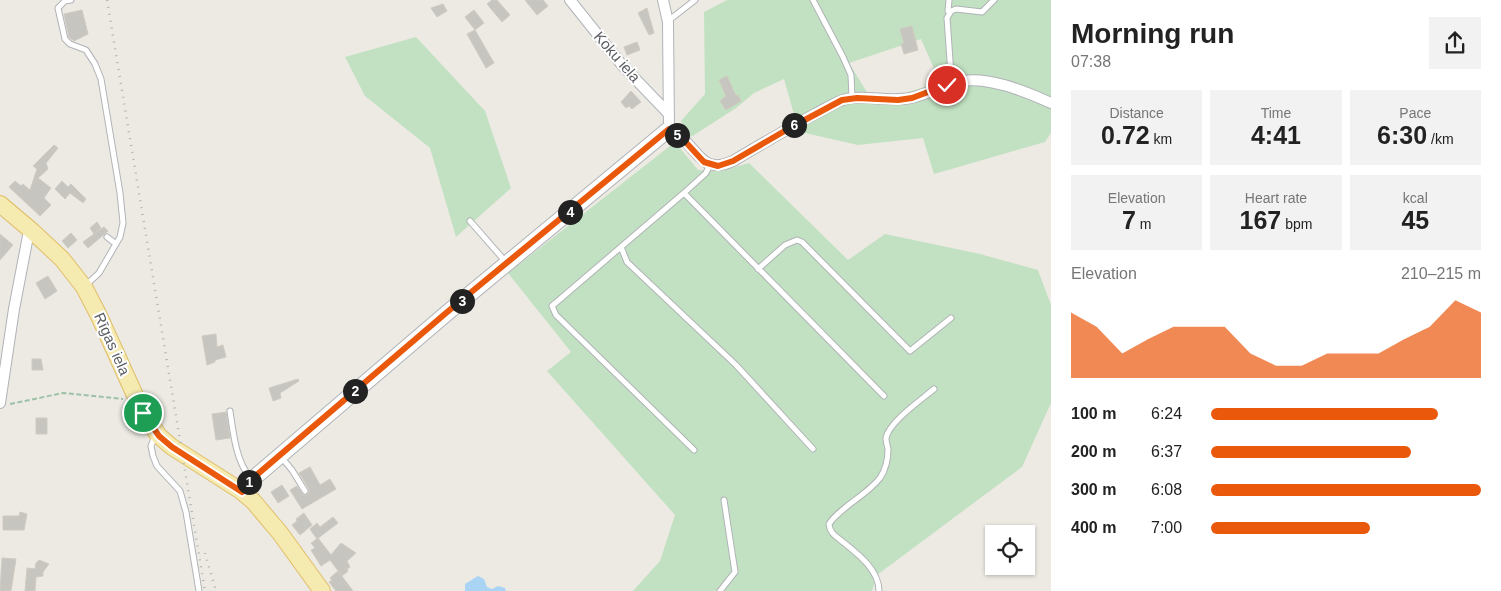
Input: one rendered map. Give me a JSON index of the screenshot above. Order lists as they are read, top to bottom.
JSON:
{
  "streets": {
    "main road": ["Rīgas iela"],
    "street": ["Koku iela"]
  },
  "page": {
    "heading": ["Morning run", "07:38"],
    "stats": [
      ["Distance", "0.72 km"],
      ["Time", "4:41"],
      ["Pace", "6:30 /km"],
      ["Elevation", "7 m"],
      ["Heart rate", "167 bpm"],
      ["kcal", "45"]
    ],
    "pins": [
      "6",
      "5",
      "4",
      "3",
      "2",
      "1"
    ],
    "chart": ["Elevation", "210–215 m"],
    "list": [
      {
        "name": "100 m",
        "note": "6:24"
      },
      {
        "name": "200 m",
        "note": "6:37"
      },
      {
        "name": "300 m",
        "note": "6:08"
      },
      {
        "name": "400 m",
        "note": "7:00"
      }
    ]
  }
}
